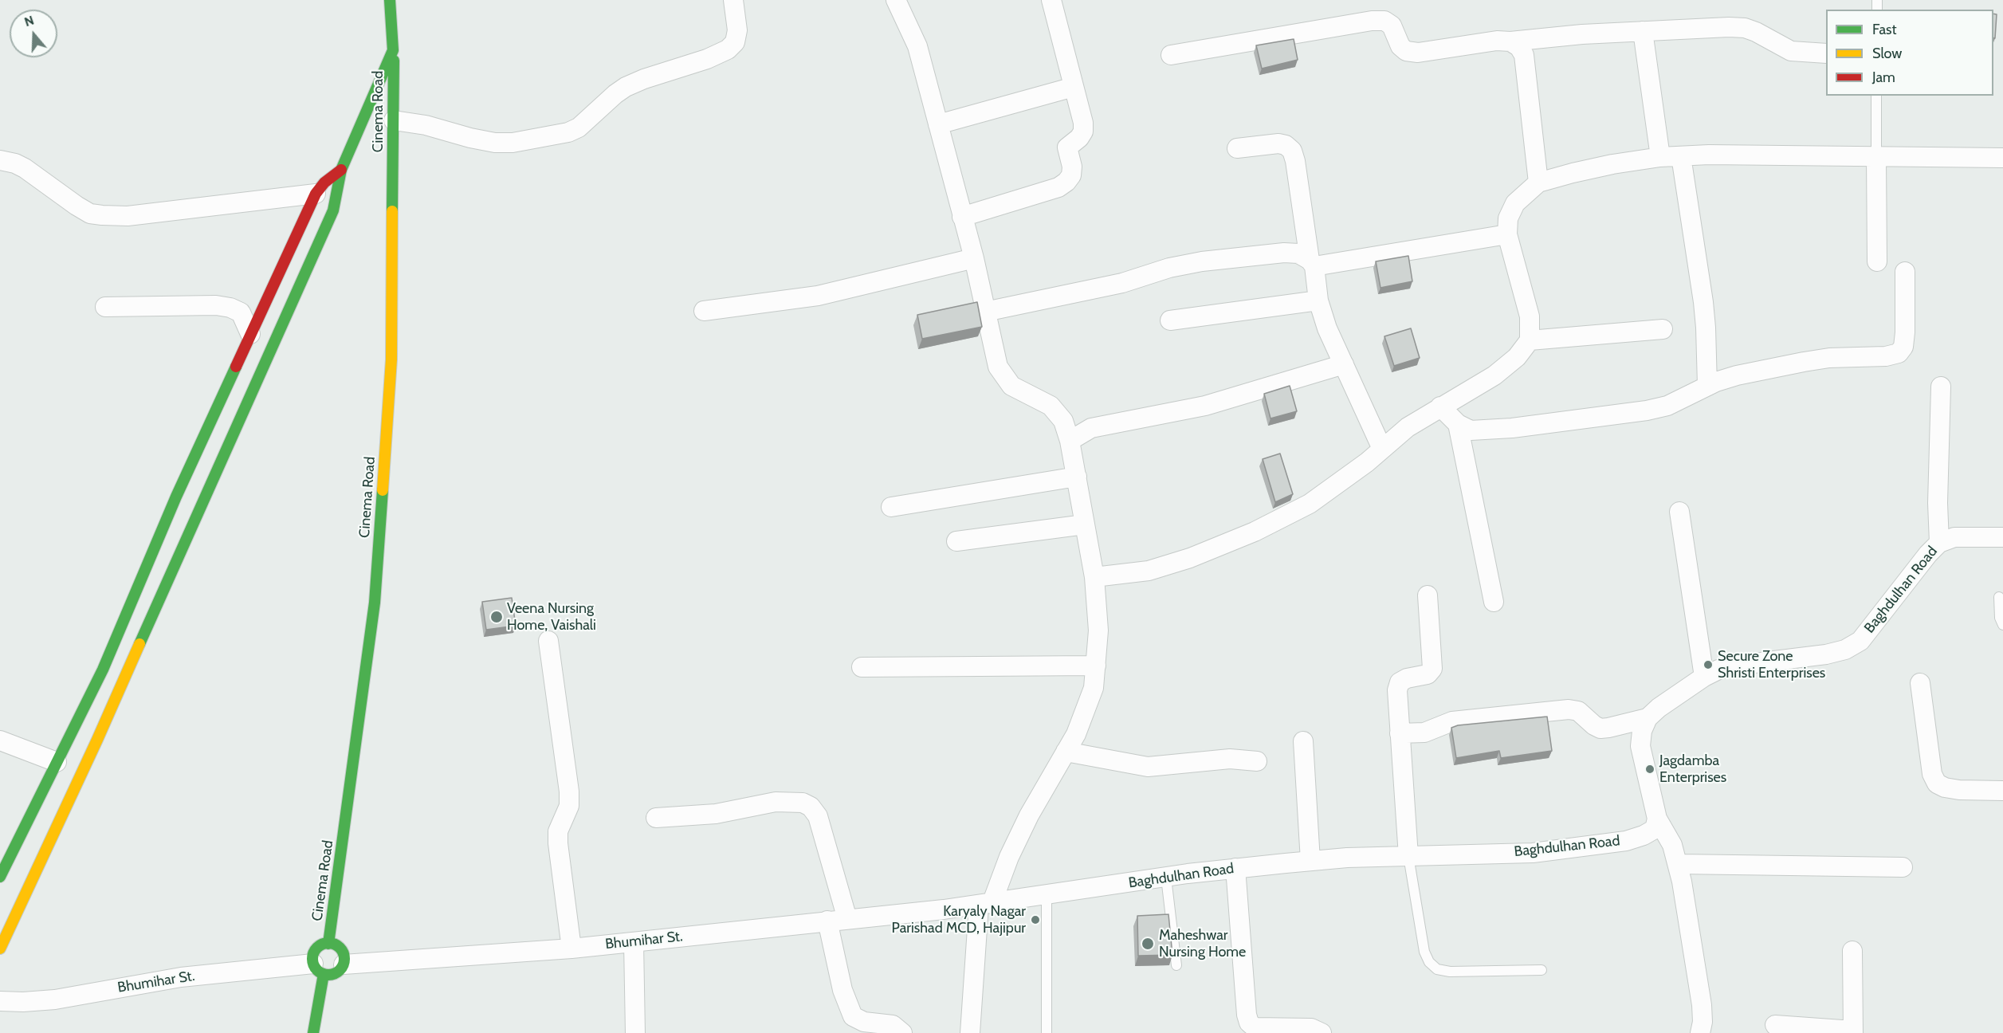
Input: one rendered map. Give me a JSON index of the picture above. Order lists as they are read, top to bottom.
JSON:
{
  "streets": {
    "main road": ["Cinema Road"],
    "street": ["Baghdulhan Road", "Bhumihar St."]
  },
  "crossings": [
    ["Cinema Road", "Bhumihar St."],
    ["Baghdulhan Road", "Bhumihar St."]
  ],
  "places": [
    "Veena Nursing Home, Vaishali",
    "Secure Zone Shristi Enterprises",
    "Jagdamba Enterprises",
    "Karyaly Nagar Parishad MCD, Hajipur",
    "Maheshwar Nursing Home"
  ],
  "legend": ["Fast", "Slow", "Jam"],
  "north": "top"
}
